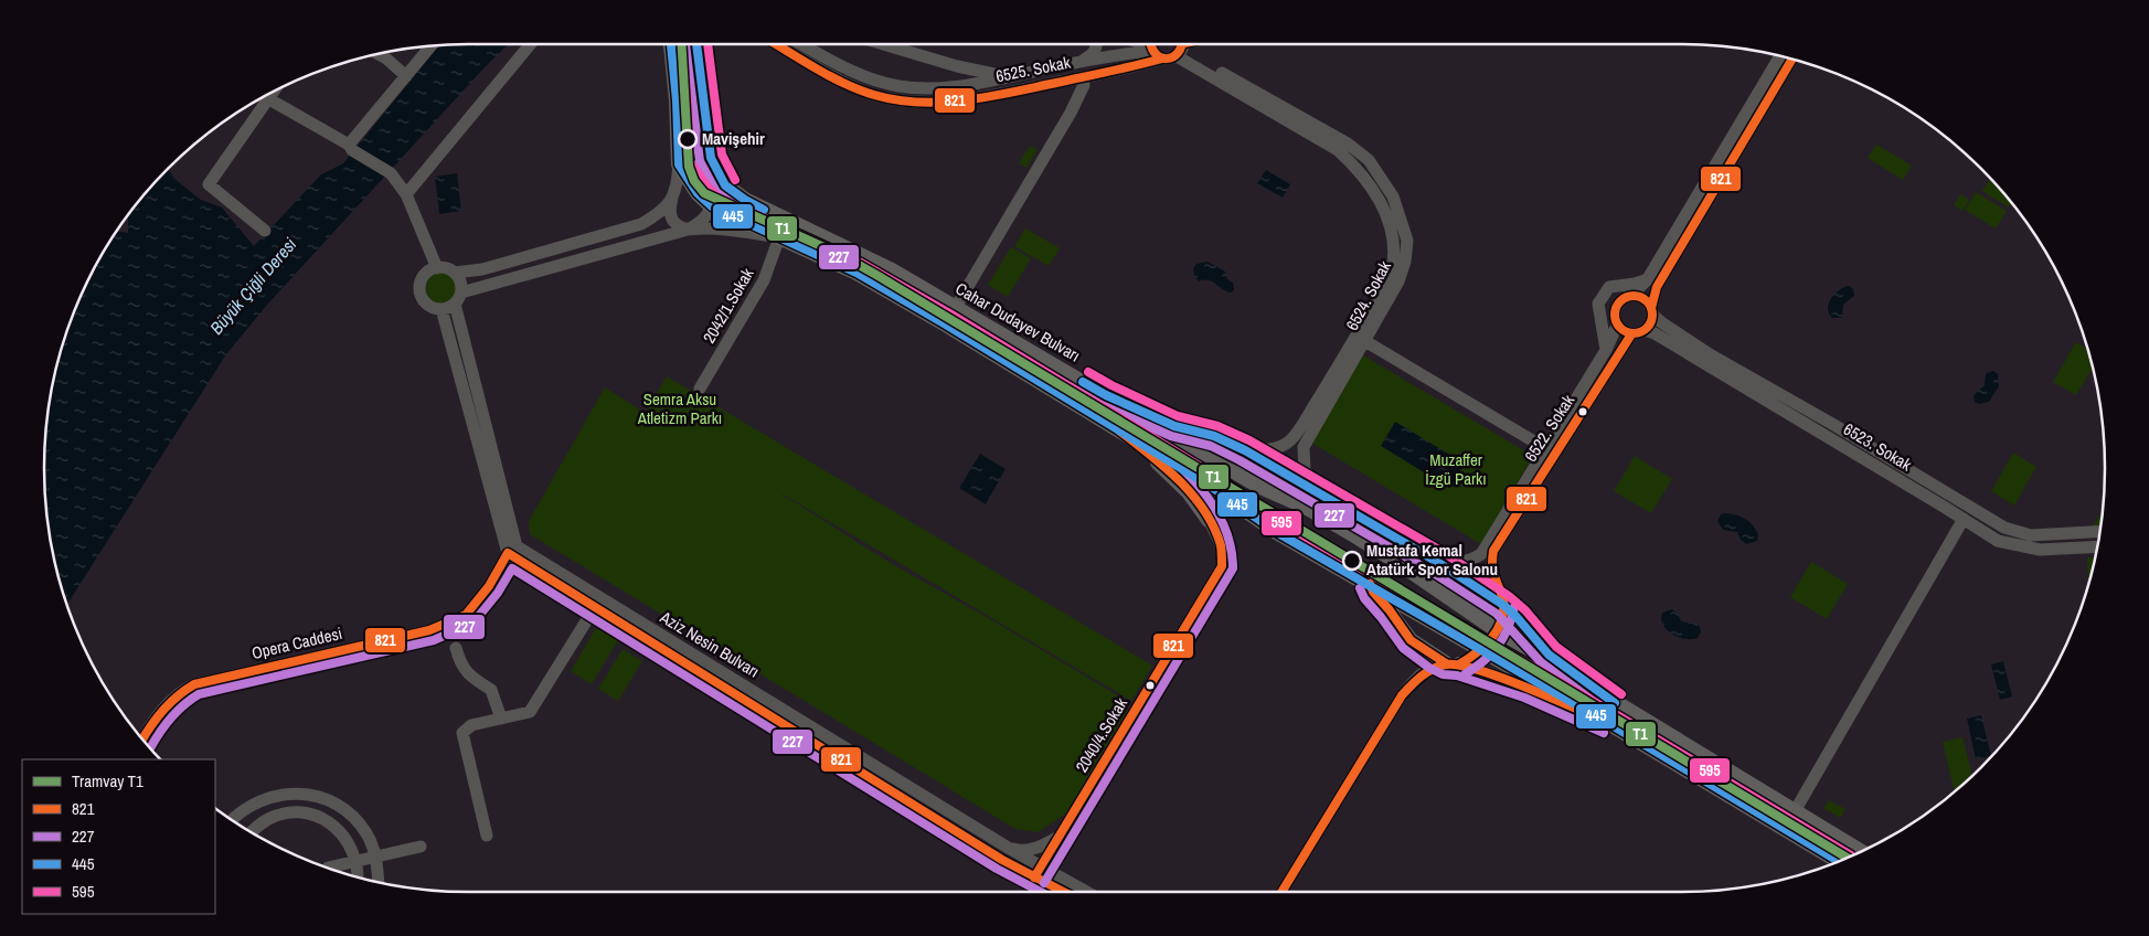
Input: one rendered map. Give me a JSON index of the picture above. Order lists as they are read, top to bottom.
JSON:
{
  "streets": {
    "main road": ["Cahar Dudayev Bulvarı"],
    "street": [
      "6525. Sokak",
      "6524. Sokak",
      "2042/1.Sokak",
      "6522. Sokak",
      "6523. Sokak",
      "Opera Caddesi",
      "Aziz Nesin Bulvarı",
      "2040/4.Sokak"
    ]
  },
  "crossings": [
    ["6522. Sokak", "6523. Sokak"],
    ["Opera Caddesi", "Aziz Nesin Bulvarı"],
    ["Aziz Nesin Bulvarı", "2040/4.Sokak"]
  ],
  "water": ["Büyük Çiğli Deresi"],
  "parks": ["Semra Aksu Atletizm Parkı", "Muzaffer İzgü Parkı"],
  "places": ["Mavişehir", "Mustafa Kemal Atatürk Spor Salonu"],
  "lines": [
    "tram line T1",
    "transit line 821",
    "transit line 227",
    "transit line 445",
    "transit line 595"
  ],
  "legend": [
    "Tramvay T1",
    "821",
    "227",
    "445",
    "595"
  ]
}
